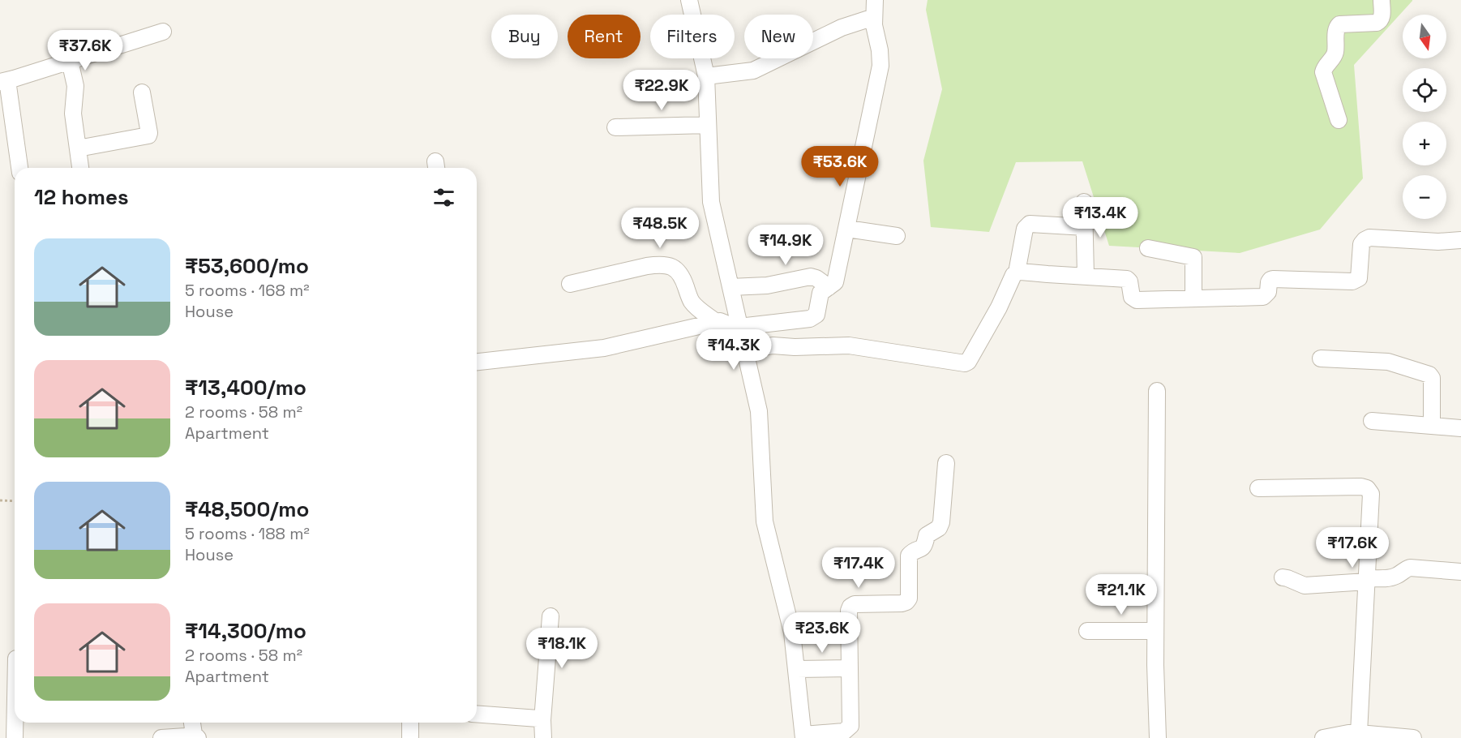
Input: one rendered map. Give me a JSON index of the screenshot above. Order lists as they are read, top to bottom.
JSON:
{
  "north": "bottom",
  "page": {
    "map_buttons": ["+", "−"],
    "chip": [
      "Buy",
      "Rent",
      "Filters",
      "New"
    ],
    "price": [
      "₹37.6K",
      "₹22.9K",
      "₹53.6K",
      "₹13.4K",
      "₹48.5K",
      "₹14.9K",
      "₹14.3K",
      "₹17.6K",
      "₹17.4K",
      "₹21.1K",
      "₹23.6K",
      "₹18.1K"
    ],
    "heading": "12 homes",
    "list": [
      {
        "name": "₹53,600/mo",
        "note": "5 rooms · 168 m² · House"
      },
      {
        "name": "₹13,400/mo",
        "note": "2 rooms · 58 m² · Apartment"
      },
      {
        "name": "₹48,500/mo",
        "note": "5 rooms · 188 m² · House"
      },
      {
        "name": "₹14,300/mo",
        "note": "2 rooms · 58 m² · Apartment"
      }
    ]
  }
}
